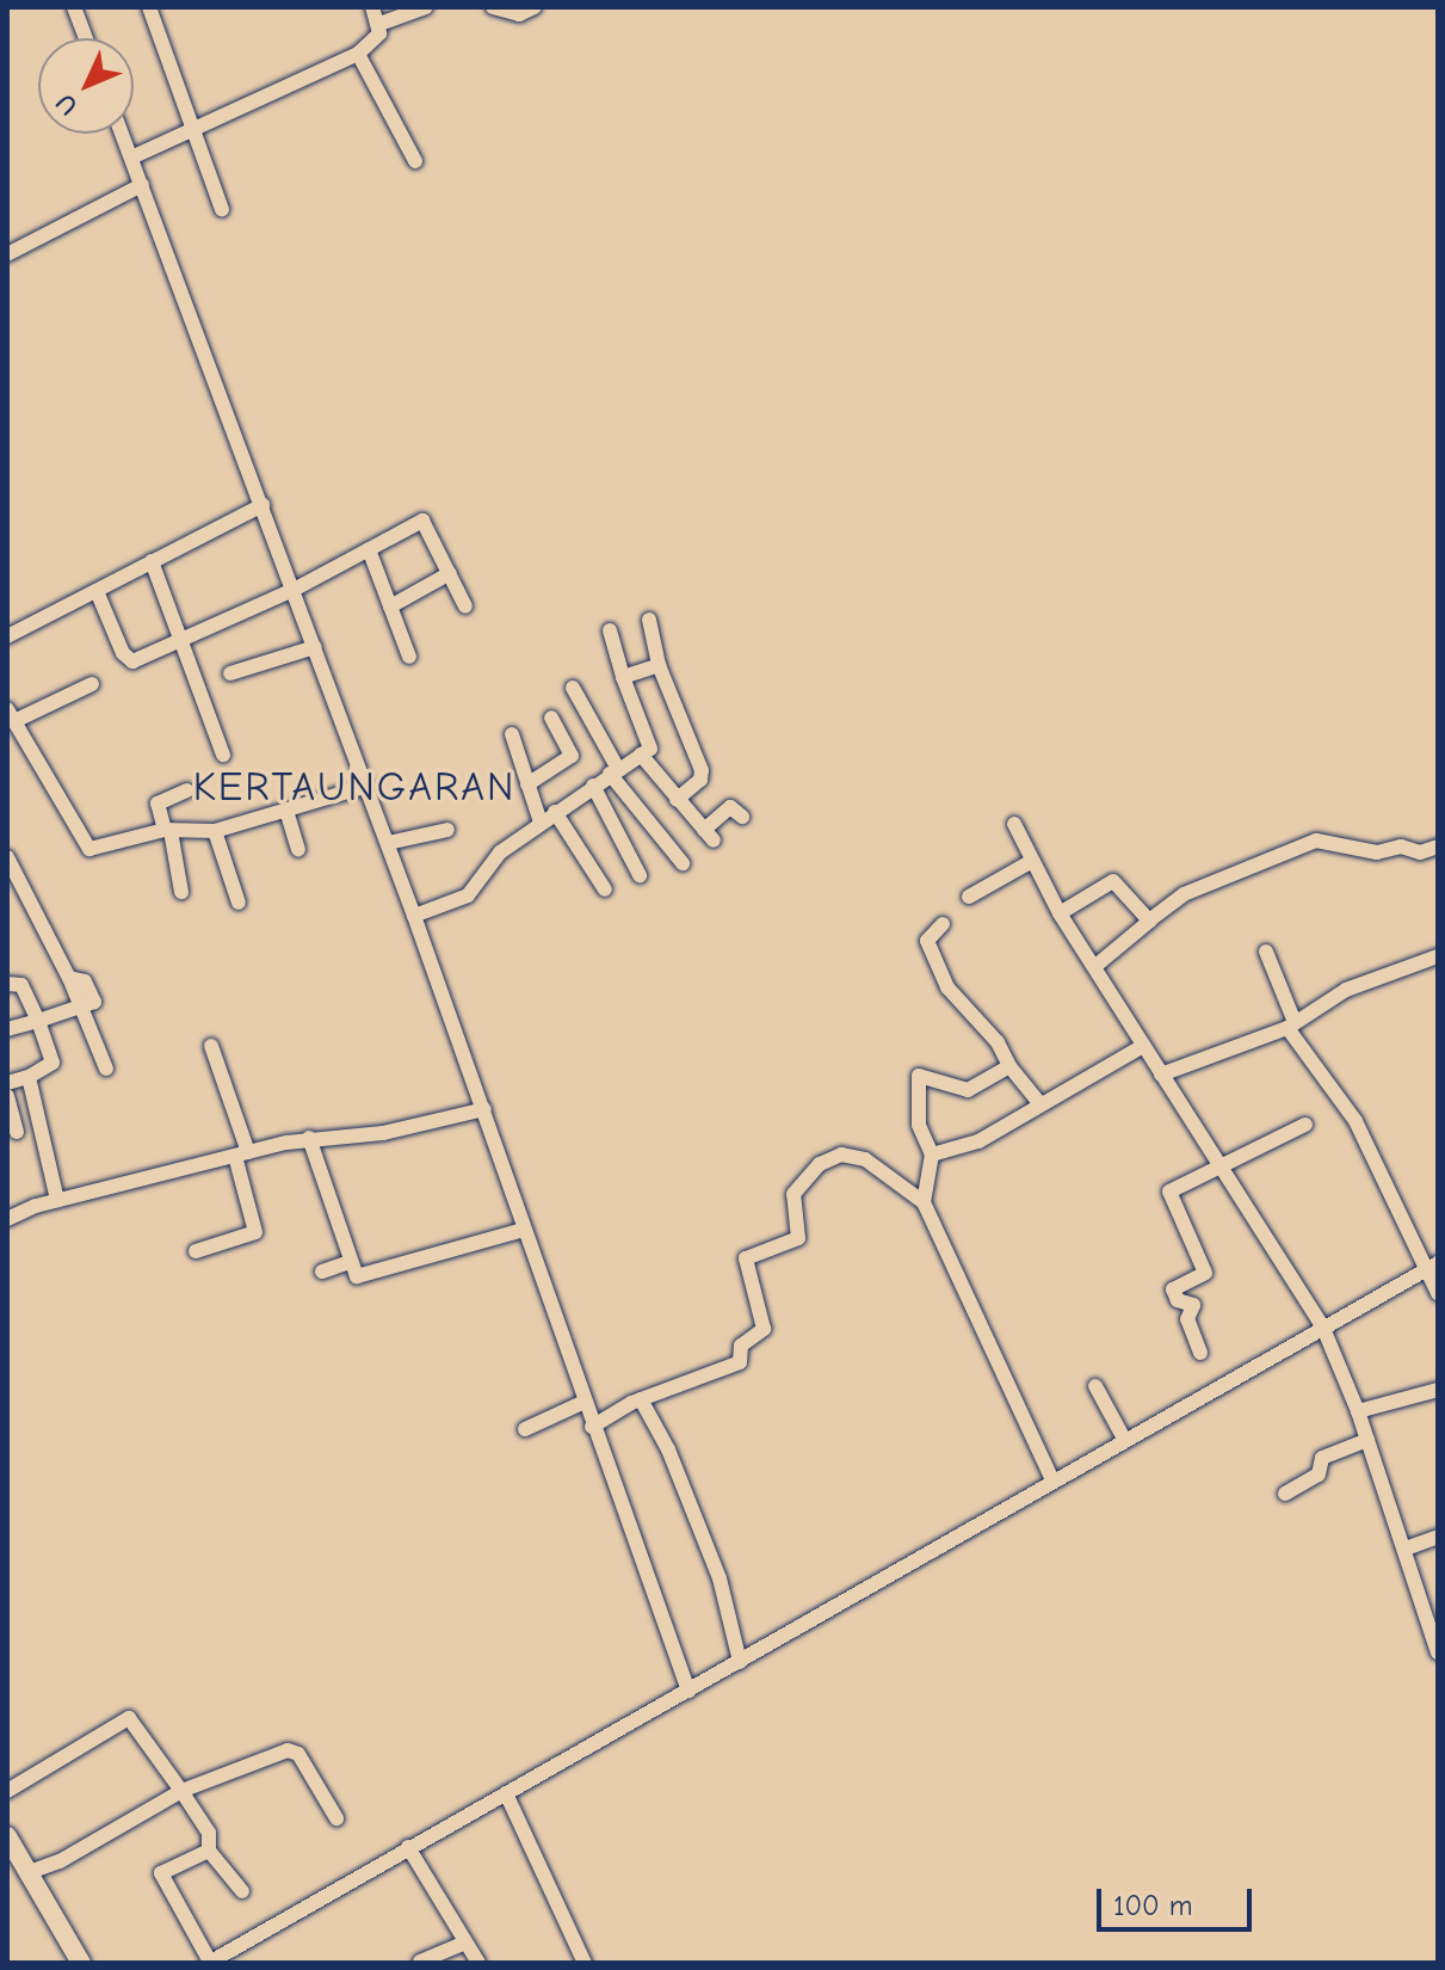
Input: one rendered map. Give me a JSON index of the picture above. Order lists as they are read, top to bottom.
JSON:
{
  "districts": ["KERTAUNGARAN"],
  "scale_bar": "100 m",
  "north": "bottom left"
}
